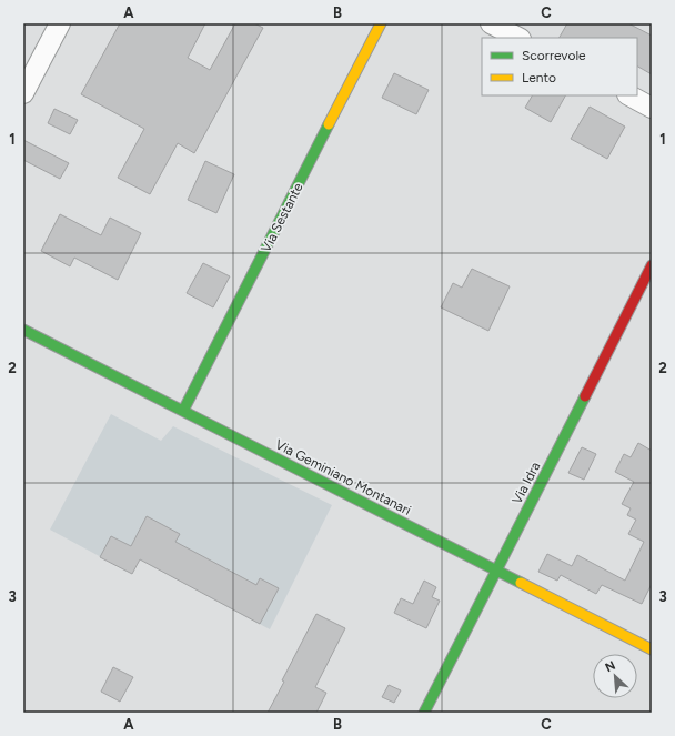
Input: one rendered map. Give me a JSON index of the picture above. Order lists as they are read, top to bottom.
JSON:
{
  "streets": {
    "street": ["Via Sestante", "Via Geminiano Montanari", "Via Idra"]
  },
  "crossings": [
    ["Via Sestante", "Via Geminiano Montanari"],
    ["Via Geminiano Montanari", "Via Idra"]
  ],
  "legend": ["Scorrevole", "Lento"],
  "north": "top left",
  "grid": {
    "columns": ["A", "B", "C"],
    "rows": ["1", "2", "3"]
  }
}
